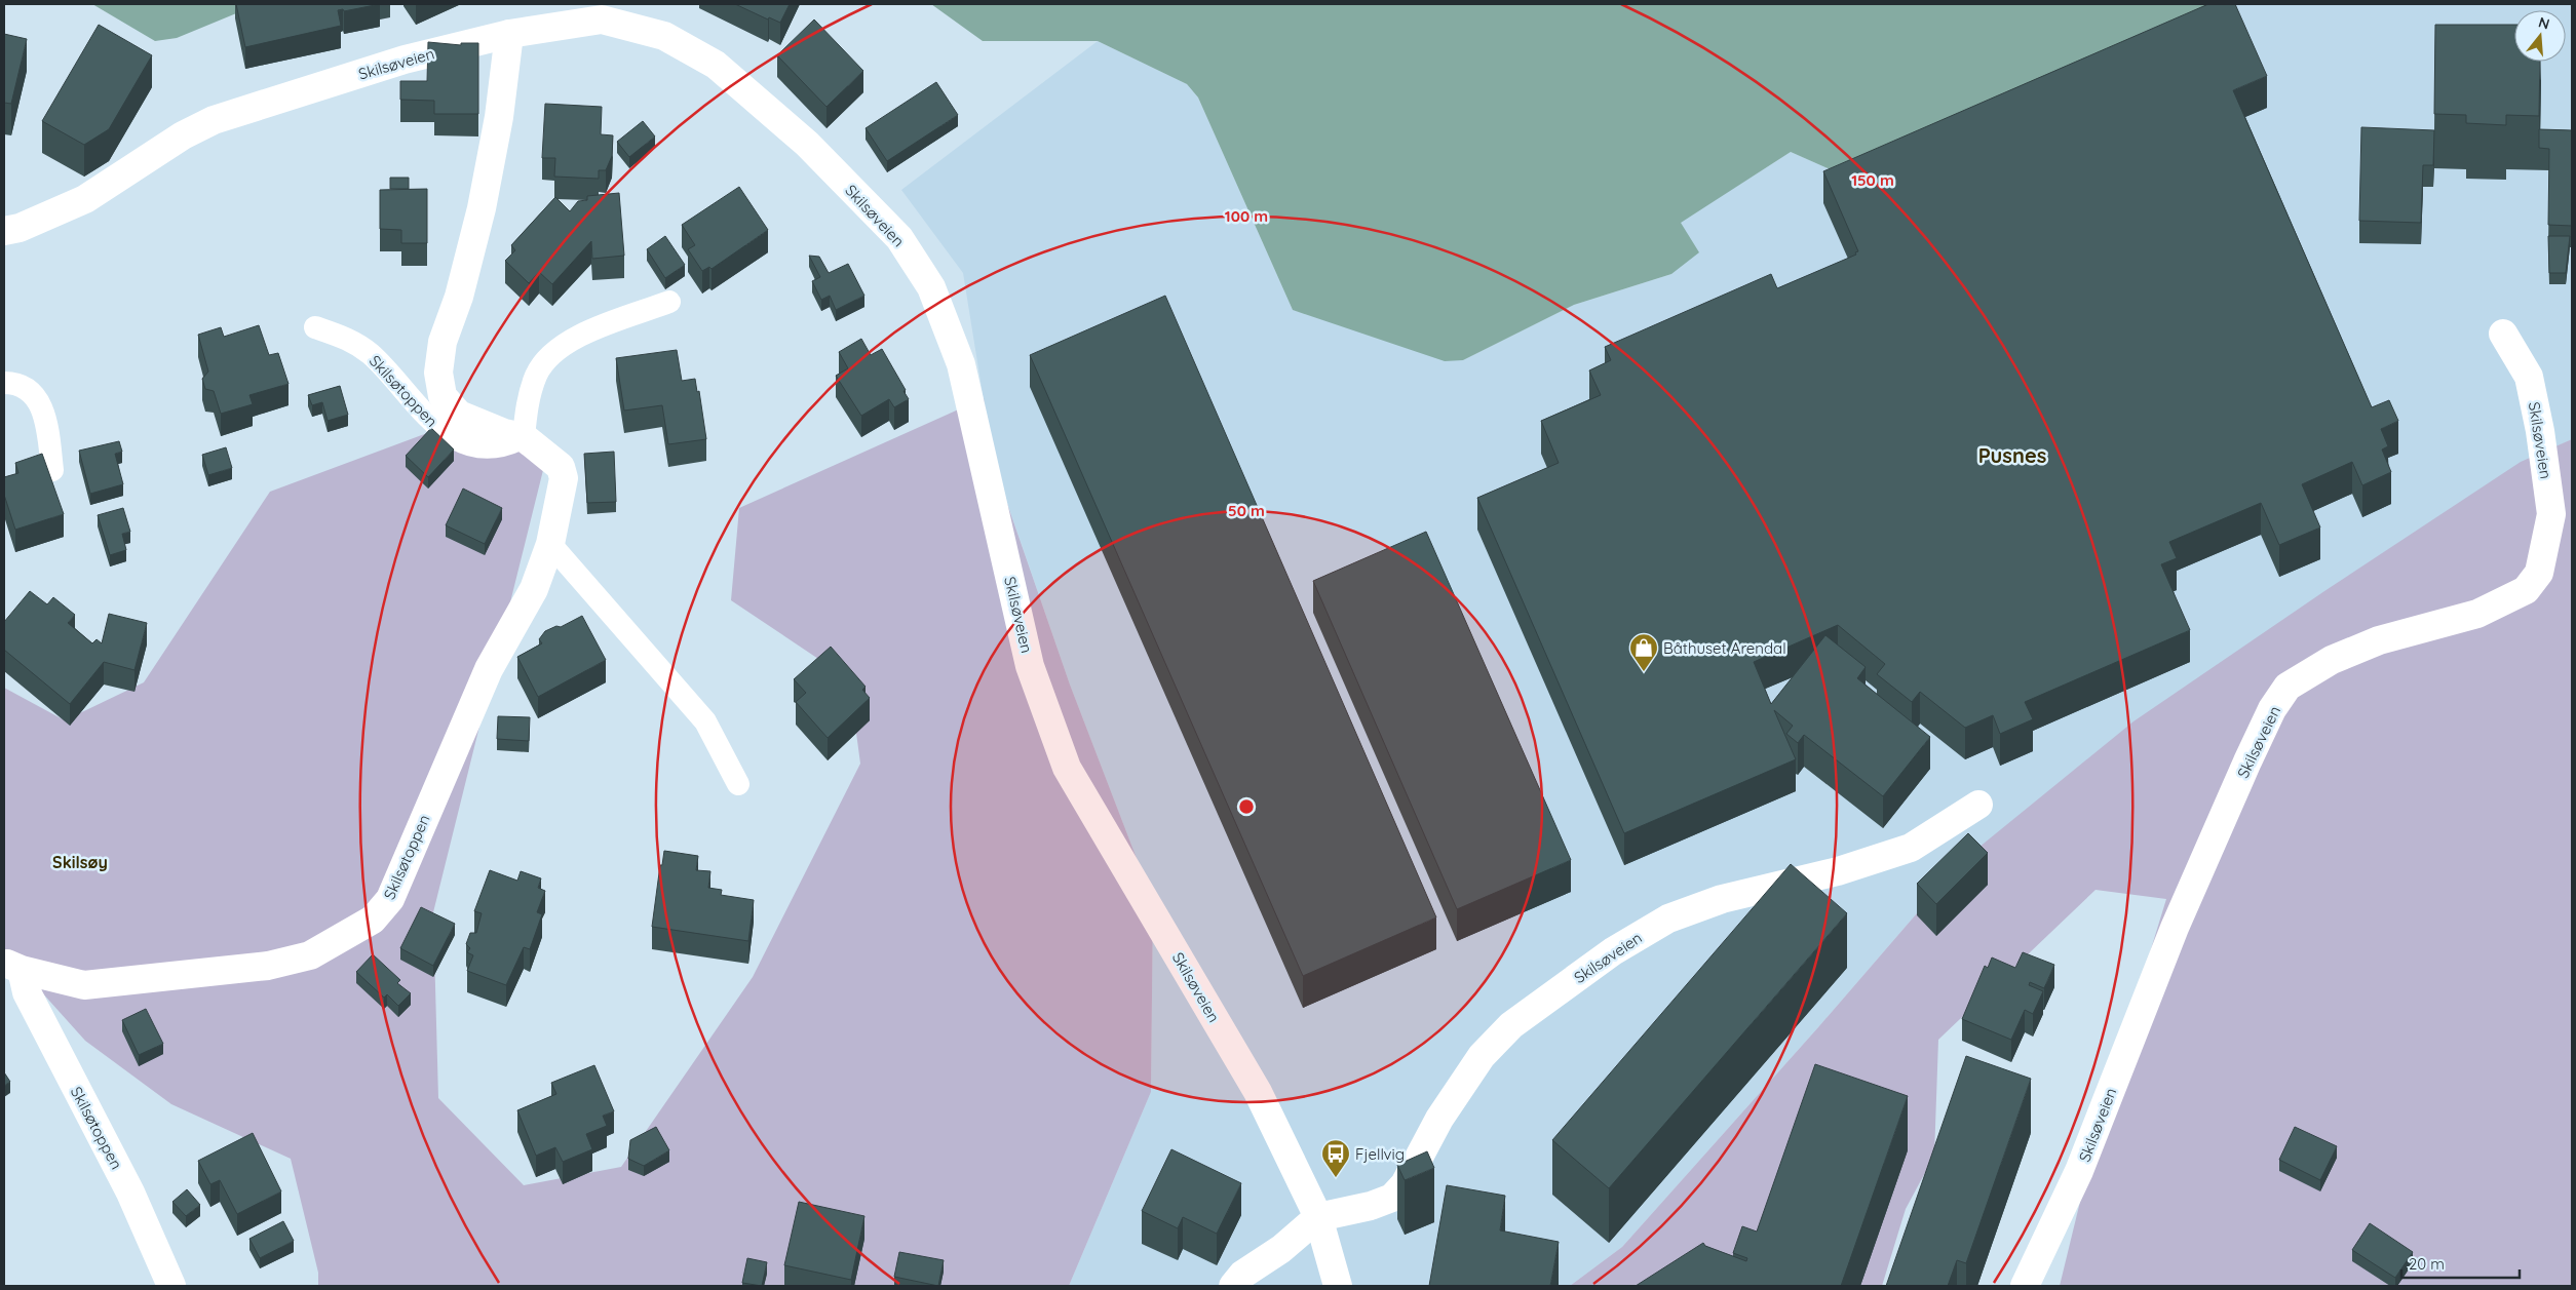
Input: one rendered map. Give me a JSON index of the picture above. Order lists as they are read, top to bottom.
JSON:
{
  "streets": {
    "street": ["Skilsøveien", "Skilsøtoppen"]
  },
  "districts": ["Pusnes", "Skilsøy"],
  "places": {
    "shop": ["Båthuset Arendal"],
    "bus stop": ["Fjellvig"]
  },
  "scale_bar": "20 m",
  "north": "top",
  "rings": ["150 m", "100 m", "50 m"]
}
